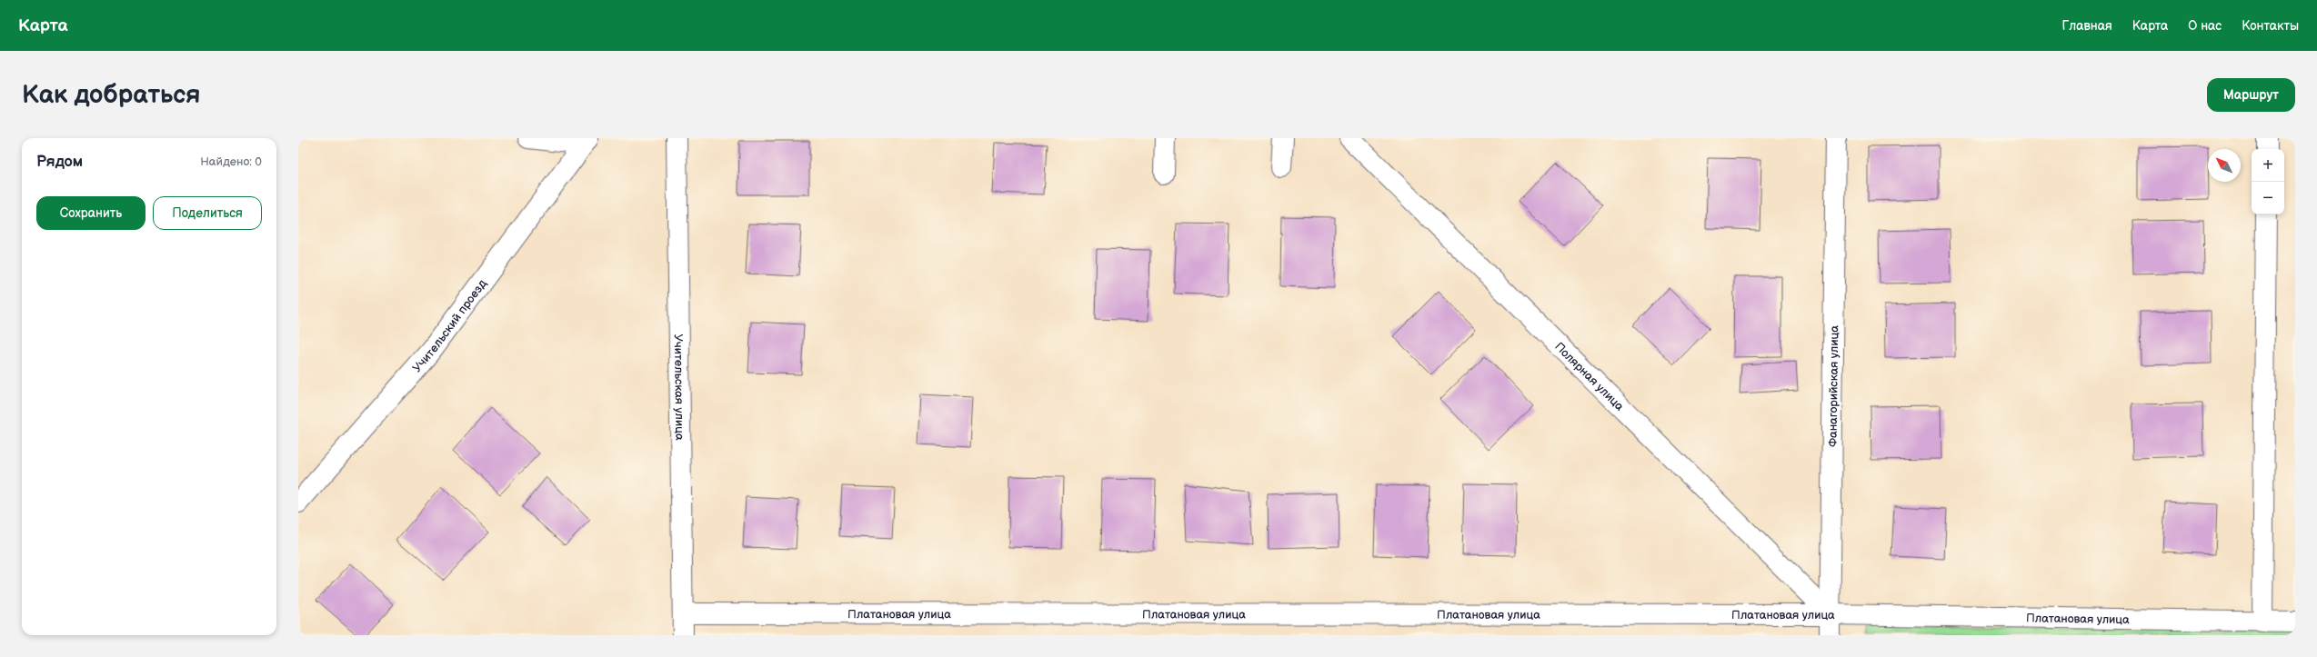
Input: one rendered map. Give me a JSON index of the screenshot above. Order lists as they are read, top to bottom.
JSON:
{
  "streets": {
    "street": [
      "Учительский проезд",
      "Полярная улица",
      "Учительская улица",
      "Фанагорийская улица",
      "Платановая улица"
    ]
  },
  "crossings": [
    ["Полярная улица", "Фанагорийская улица"],
    ["Полярная улица", "Платановая улица"],
    ["Учительская улица", "Платановая улица"],
    ["Фанагорийская улица", "Платановая улица"]
  ],
  "north": "top left",
  "page": {
    "header": "Карта",
    "nav": [
      "Главная",
      "Карта",
      "О нас",
      "Контакты"
    ],
    "buttons": [
      "Маршрут",
      ["Сохранить", "Поделиться"]
    ],
    "title": "Как добраться",
    "heading": ["Рядом", "Найдено: 0"],
    "map_buttons": ["+", "−"]
  }
}
